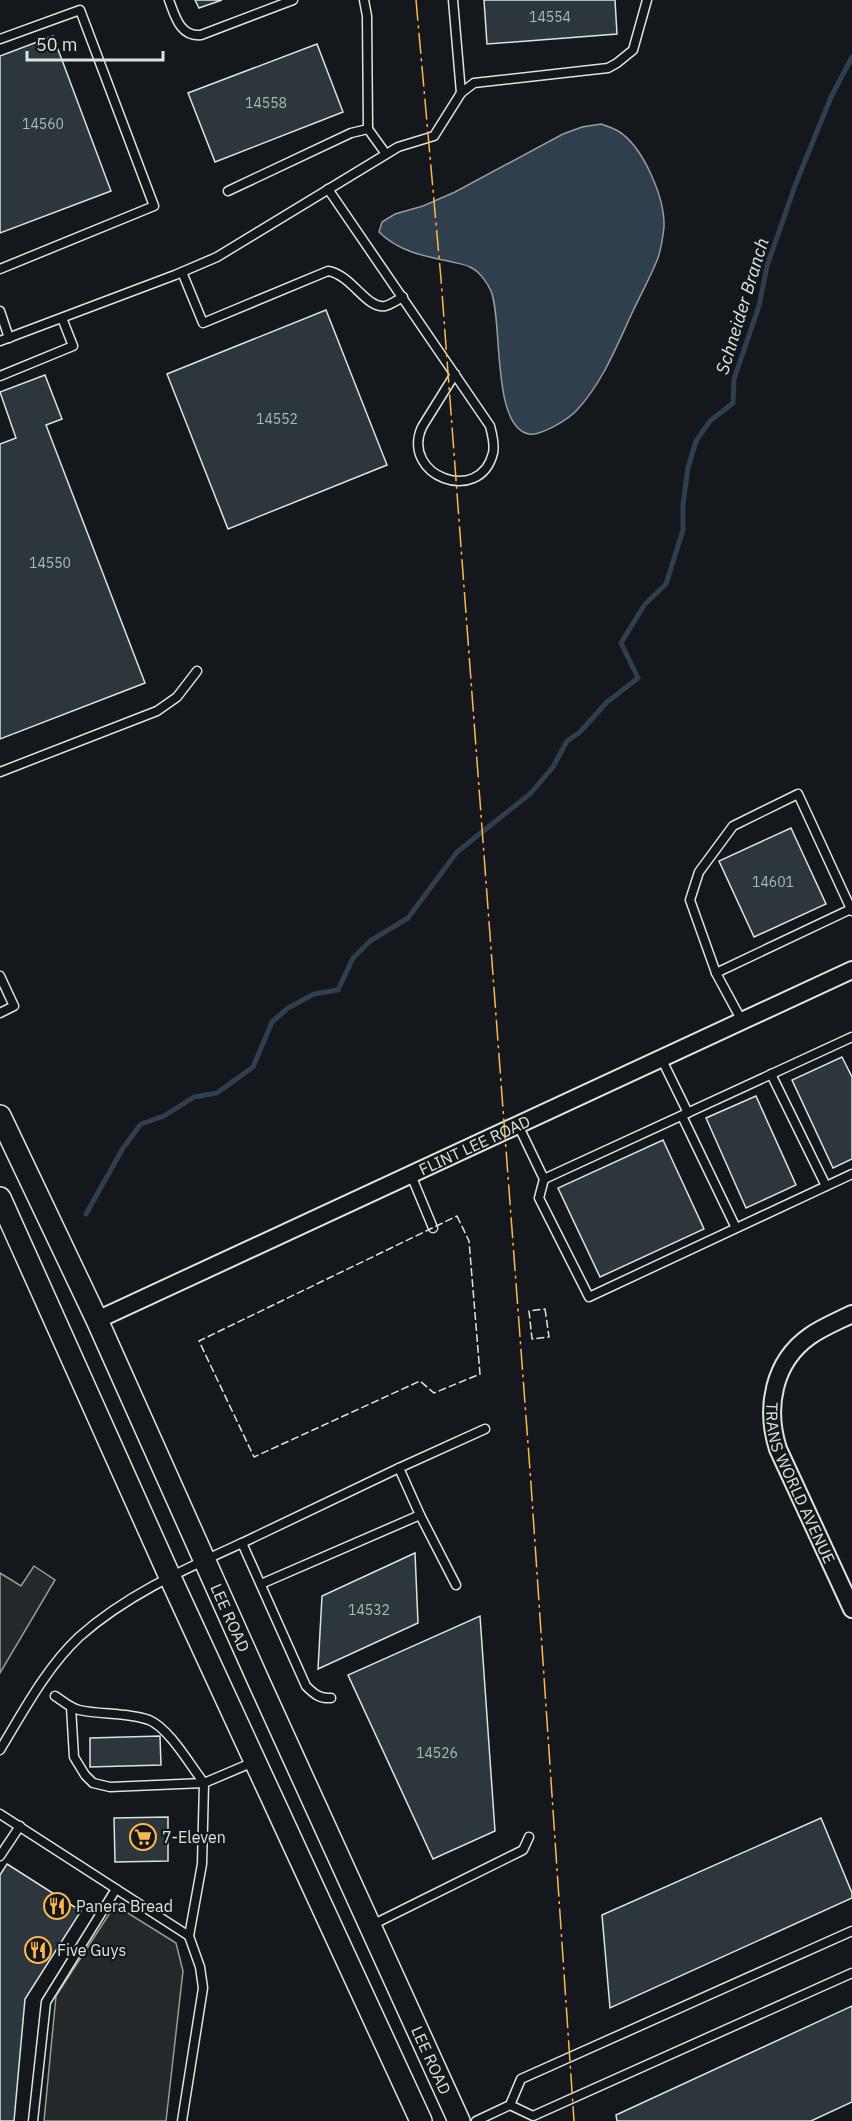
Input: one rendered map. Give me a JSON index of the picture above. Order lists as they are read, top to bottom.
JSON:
{
  "streets": {
    "street": ["FLINT LEE ROAD", "TRANS WORLD AVENUE", "LEE ROAD"]
  },
  "crossings": [
    ["FLINT LEE ROAD", "LEE ROAD"]
  ],
  "water": ["Schneider Branch"],
  "places": {
    "supermarket": ["7-Eleven"],
    "restaurant": ["Panera Bread", "Five Guys"]
  },
  "house_numbers": [
    "14554",
    "14558",
    "14560",
    "14552",
    "14550",
    "14601",
    "14532",
    "14526"
  ],
  "scale_bar": "50 m"
}
